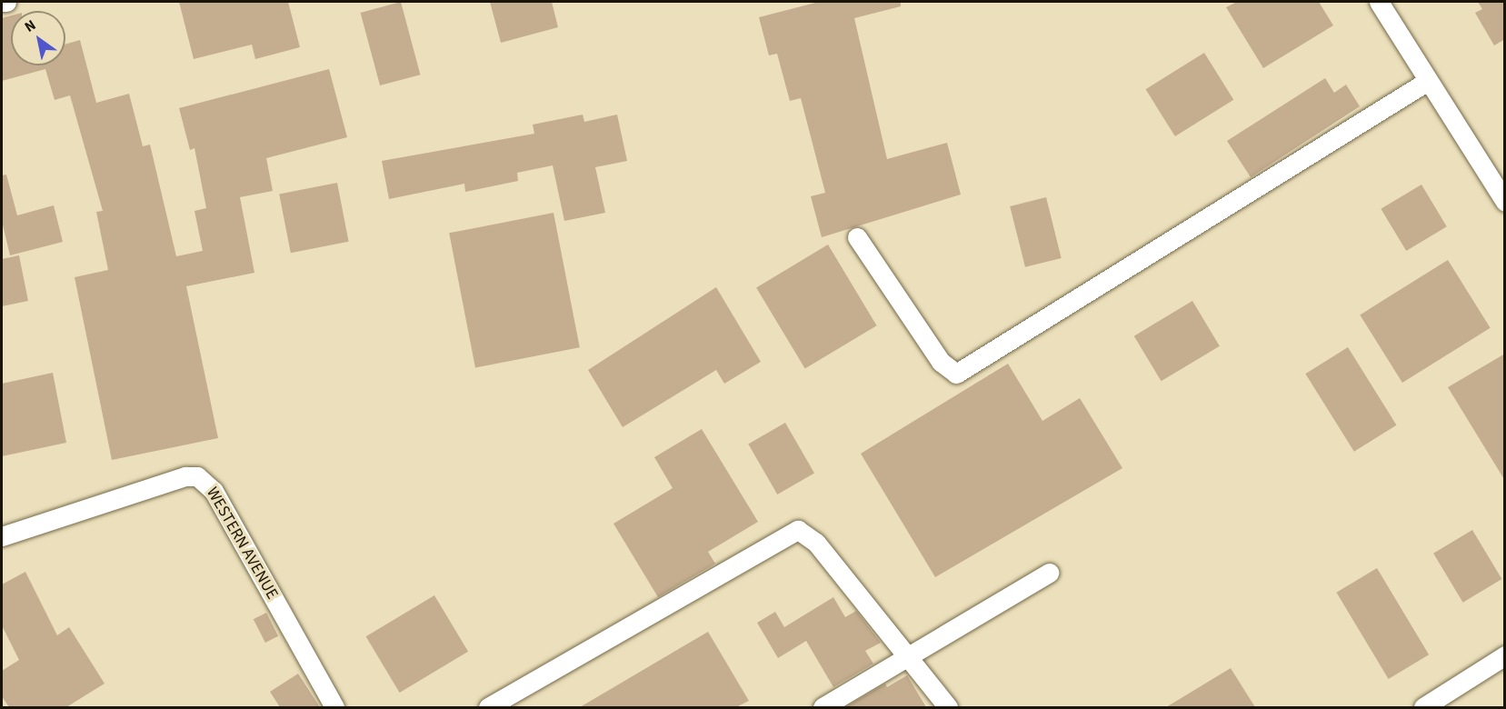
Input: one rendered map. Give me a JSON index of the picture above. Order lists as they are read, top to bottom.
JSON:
{
  "streets": {
    "street": ["WESTERN AVENUE"]
  },
  "north": "top left"
}
